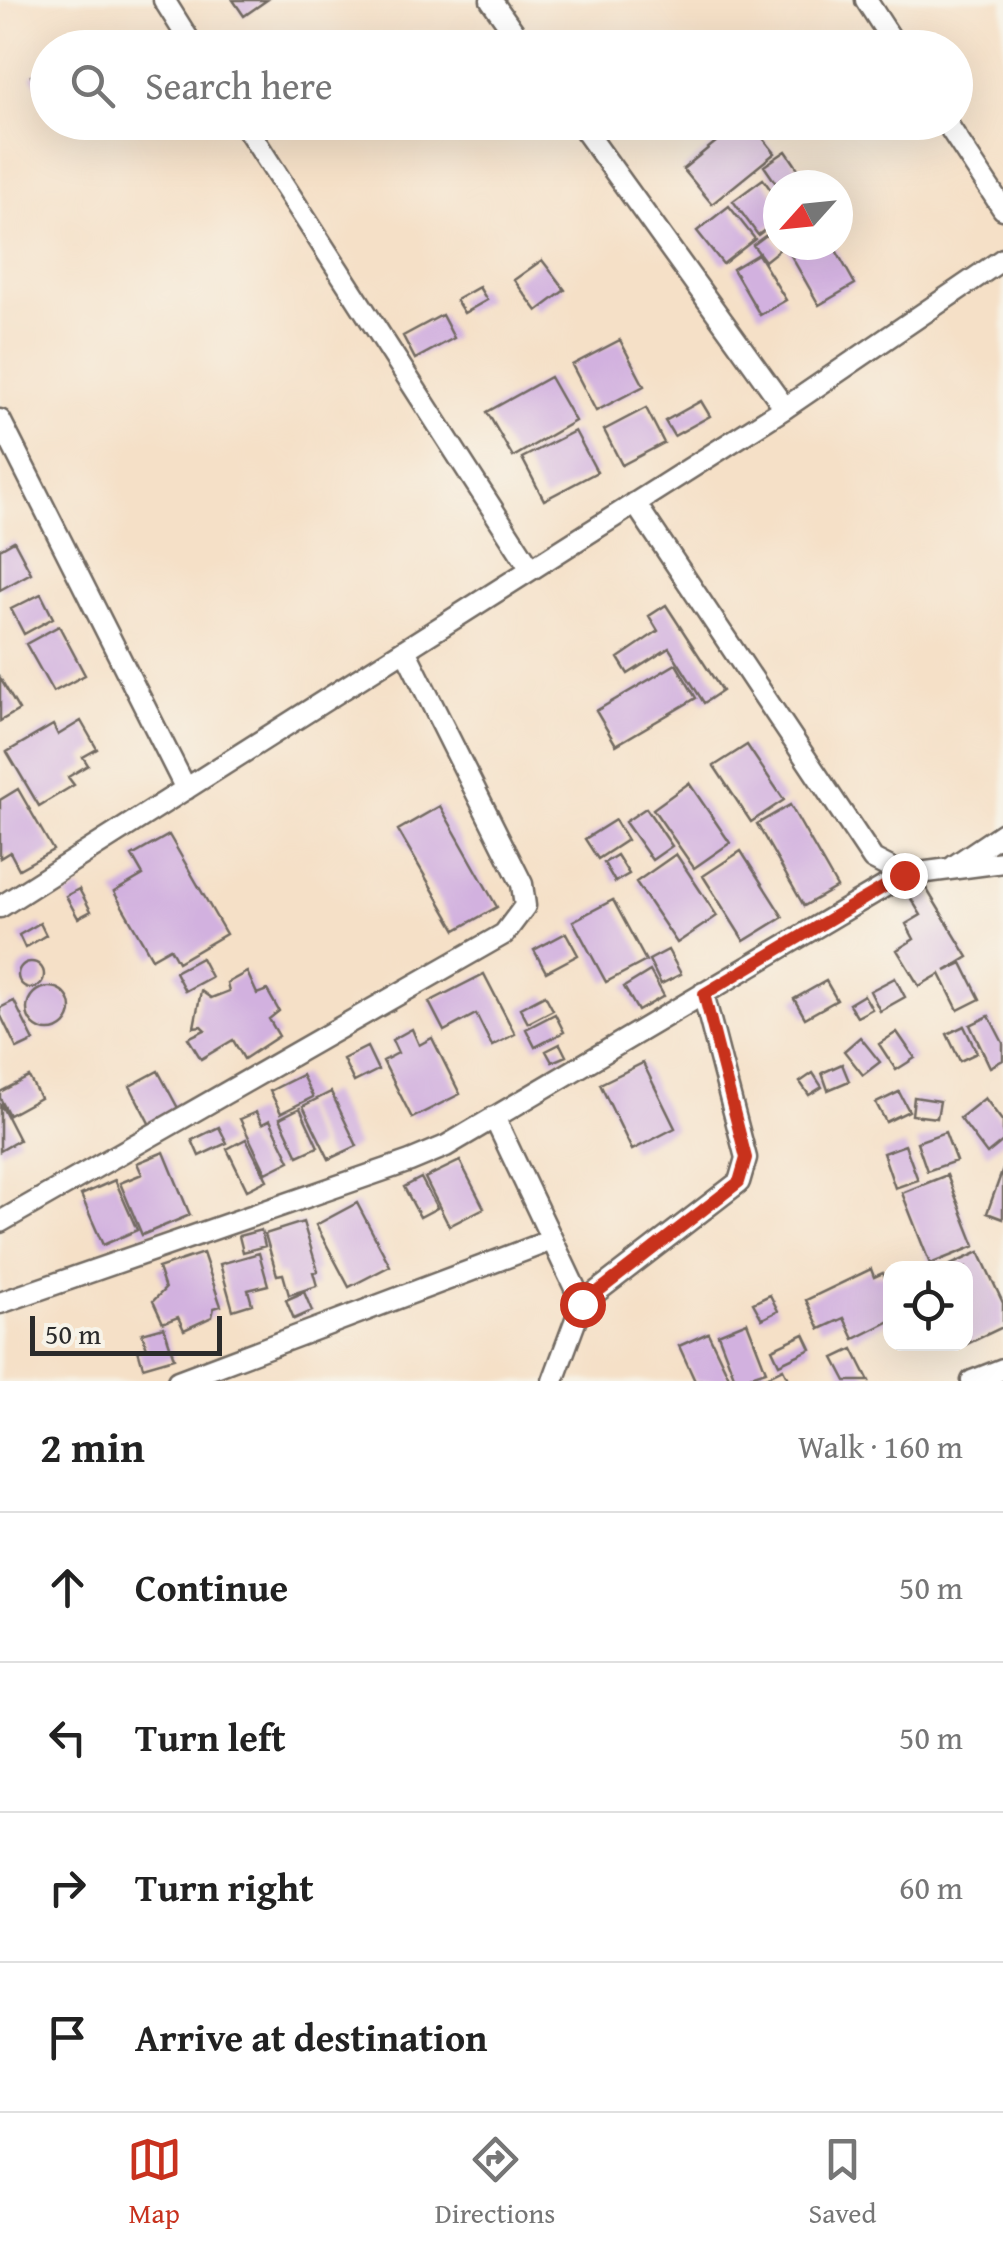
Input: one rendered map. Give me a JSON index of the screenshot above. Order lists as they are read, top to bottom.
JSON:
{
  "scale_bar": "50 m",
  "north": "bottom left",
  "page": {
    "search": "Search here",
    "scale": "50 m",
    "heading": ["2 min", "Walk · 160 m"],
    "list": [
      ["Continue", "50 m"],
      ["Turn left", "50 m"],
      ["Turn right", "60 m"],
      "Arrive at destination"
    ],
    "nav": ["Map", "Directions", "Saved"]
  }
}
